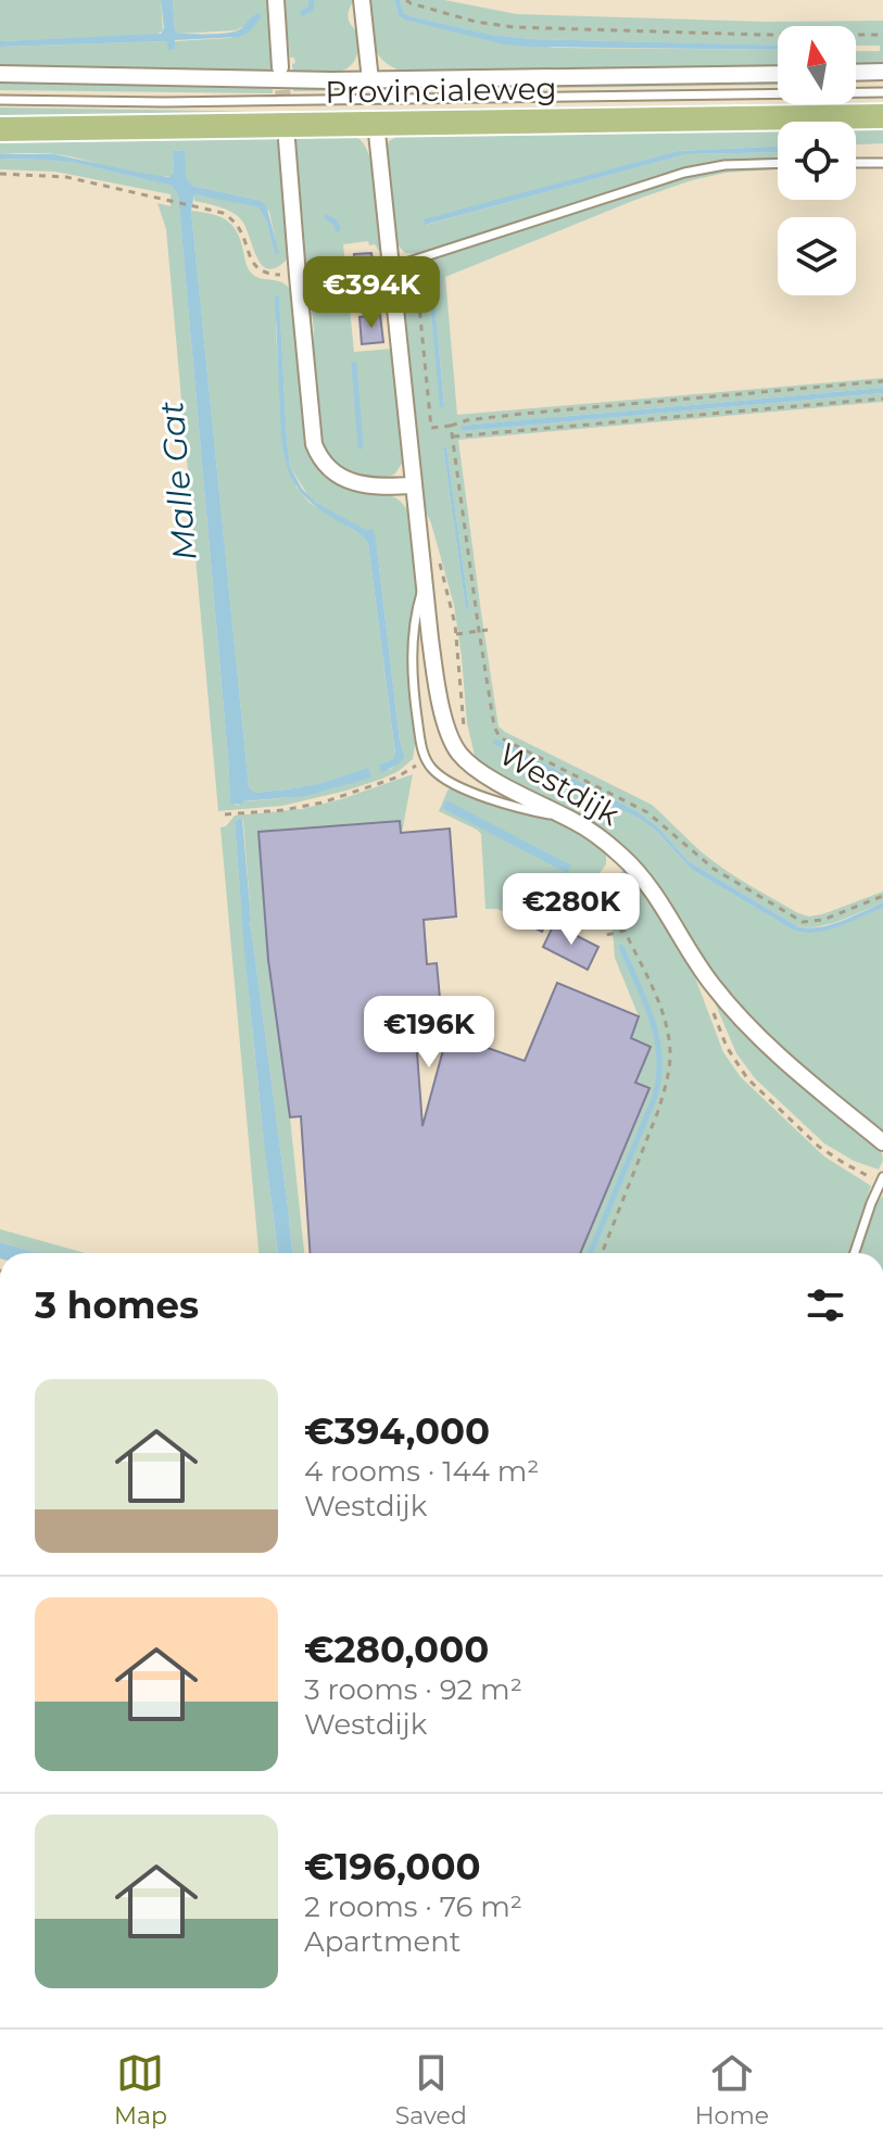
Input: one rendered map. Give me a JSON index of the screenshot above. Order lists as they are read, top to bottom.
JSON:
{
  "streets": {
    "main road": ["Provincialeweg"],
    "street": ["Westdijk"]
  },
  "crossings": [
    ["Provincialeweg", "Westdijk"]
  ],
  "water": ["Malle Gat"],
  "north": "top",
  "page": {
    "price": ["€394K", "€280K", "€196K"],
    "heading": "3 homes",
    "list": [
      {
        "name": "€394,000",
        "note": "4 rooms · 144 m² · Westdijk"
      },
      {
        "name": "€280,000",
        "note": "3 rooms · 92 m² · Westdijk"
      },
      {
        "name": "€196,000",
        "note": "2 rooms · 76 m² · Apartment"
      }
    ],
    "tabs": ["Map", "Saved", "Home"]
  }
}
